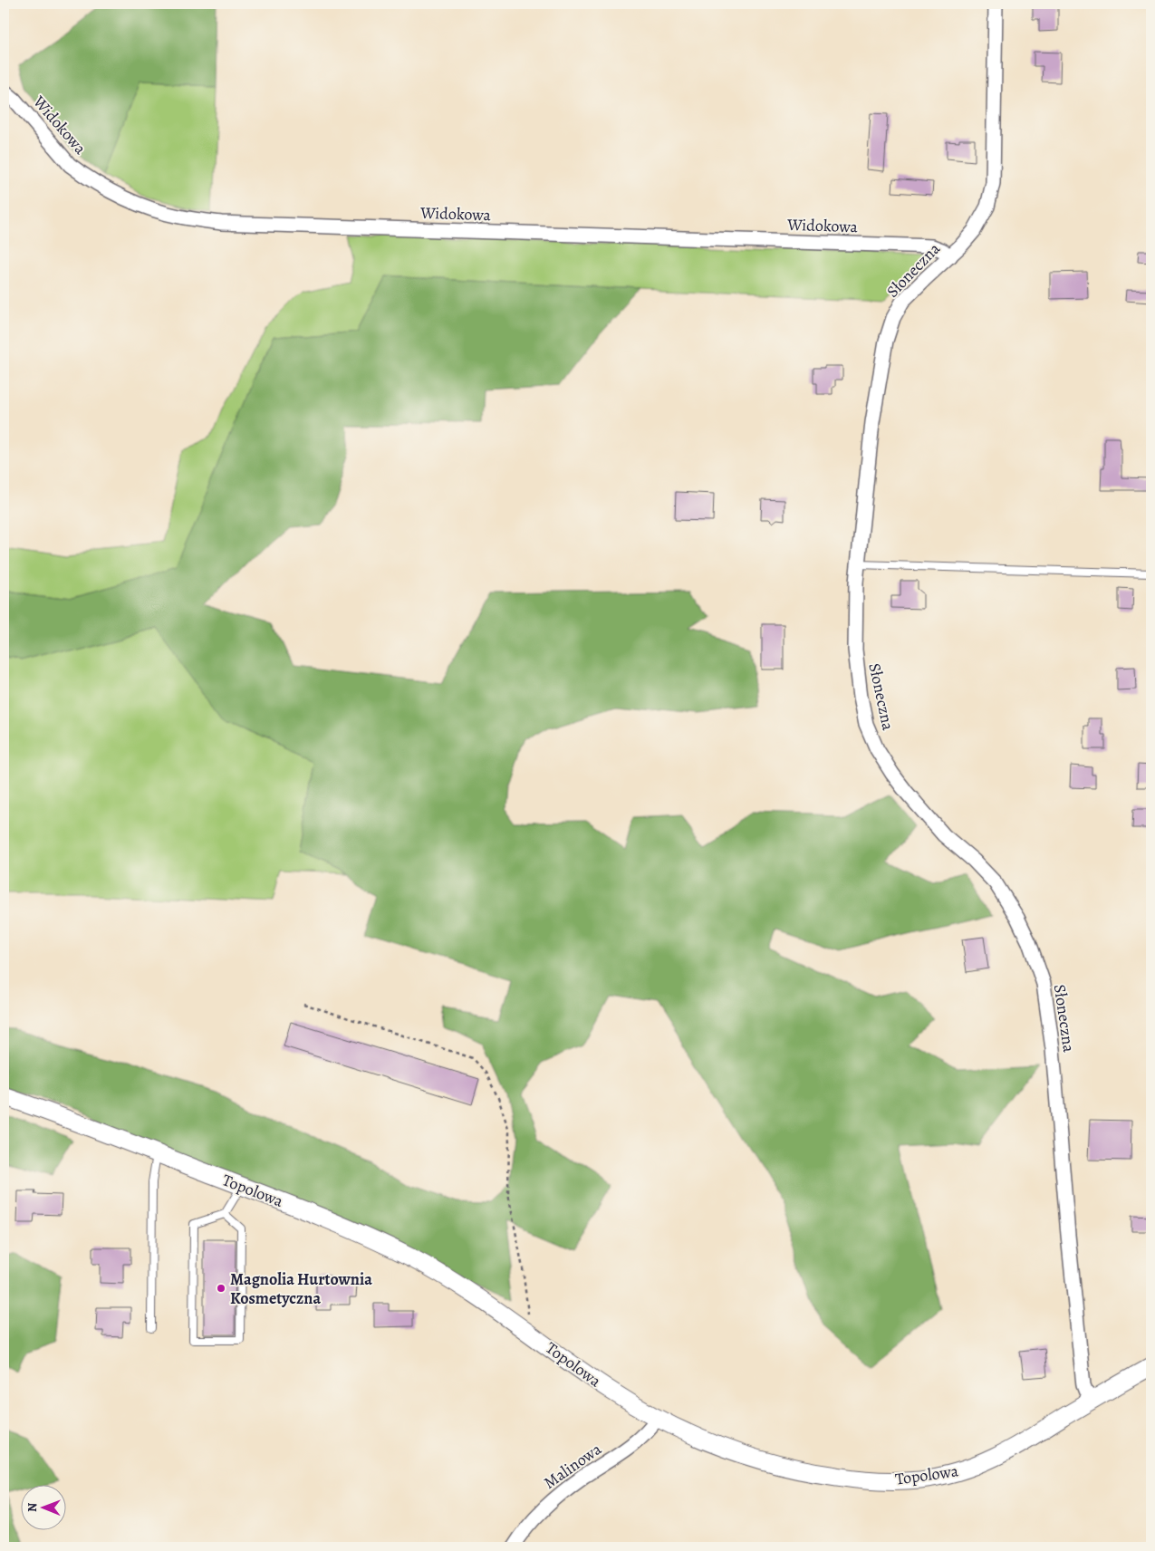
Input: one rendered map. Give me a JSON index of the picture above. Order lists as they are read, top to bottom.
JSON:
{
  "streets": {
    "street": [
      "Widokowa",
      "Słoneczna",
      "Topolowa",
      "Malinowa"
    ]
  },
  "crossings": [
    ["Widokowa", "Słoneczna"],
    ["Słoneczna", "Topolowa"],
    ["Topolowa", "Malinowa"]
  ],
  "places": ["Magnolia Hurtownia Kosmetyczna"],
  "north": "left"
}
